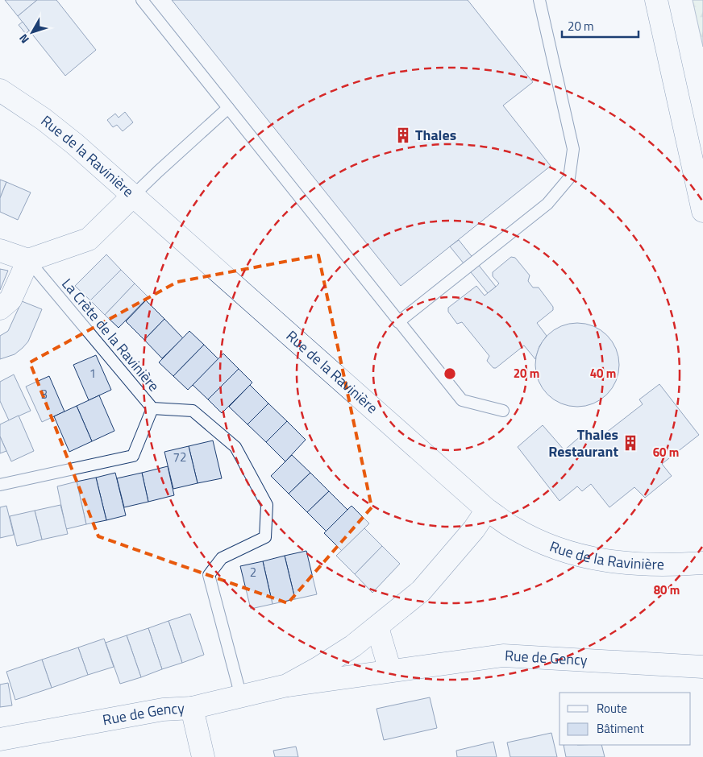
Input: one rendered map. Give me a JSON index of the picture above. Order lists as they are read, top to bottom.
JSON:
{
  "streets": {
    "street": ["Rue de la Ravinière", "Rue de Gency"],
    "lane": ["La Crète de la Ravinière"]
  },
  "crossings": [
    ["Rue de la Ravinière", "Rue de Gency"],
    ["La Crète de la Ravinière", "Rue de Gency"]
  ],
  "places": {
    "building": ["Thales", "Thales Restaurant"]
  },
  "house_numbers": [
    "1",
    "3",
    "72",
    "2"
  ],
  "legend": ["Route", "Bâtiment"],
  "scale_bar": "20 m",
  "north": "bottom left",
  "rings": [
    "20 m",
    "40 m",
    "60 m",
    "80 m"
  ]
}
